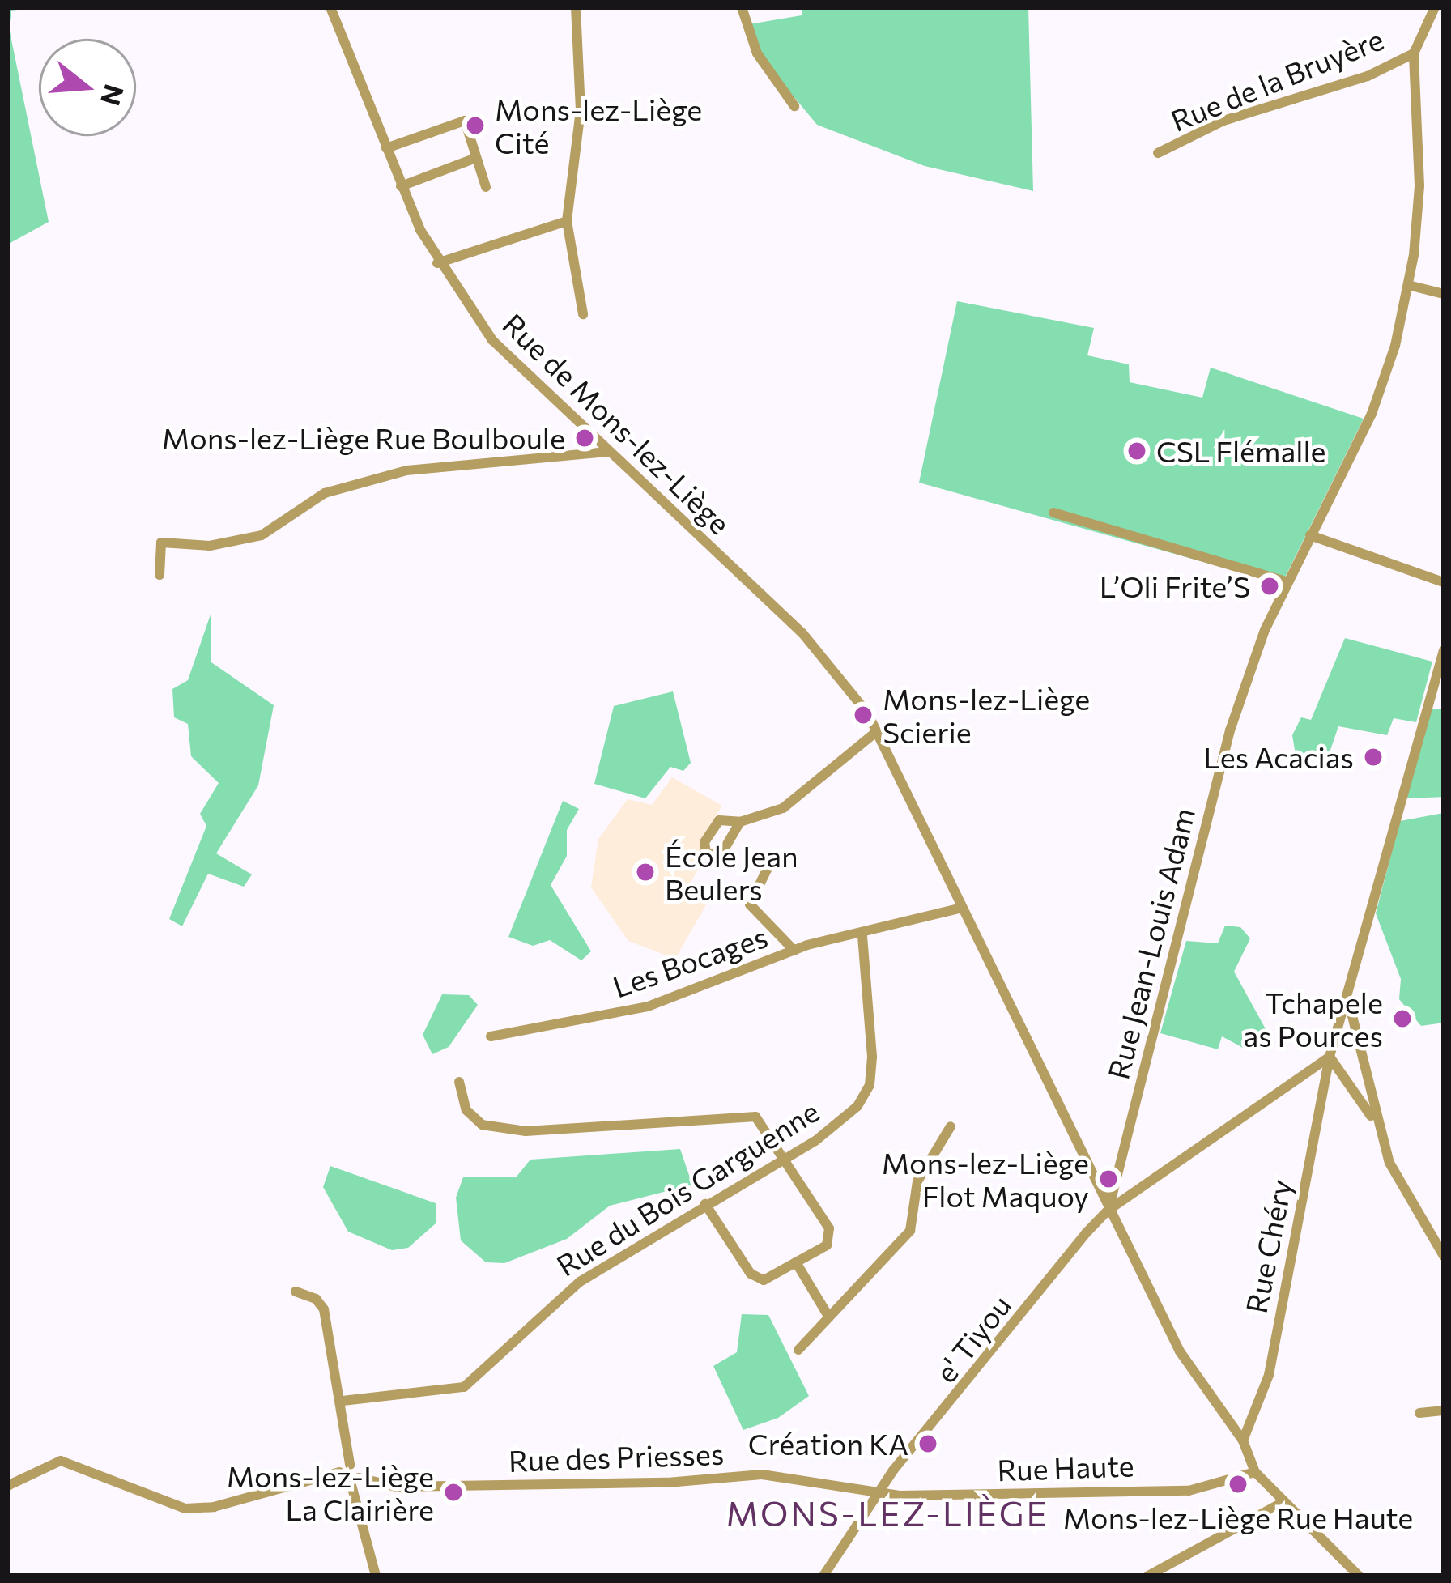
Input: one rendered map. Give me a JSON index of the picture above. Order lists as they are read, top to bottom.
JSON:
{
  "streets": {
    "street": [
      "Rue de la Bruyère",
      "Rue de Mons-lez-Liège",
      "Rue Jean-Louis Adam",
      "Les Bocages",
      "Rue du Bois Garguenne",
      "Rue Chéry",
      "e' Tiyou",
      "Rue des Priesses",
      "Rue Haute"
    ]
  },
  "crossings": [
    ["Rue de la Bruyère", "Rue Jean-Louis Adam"],
    ["Rue de Mons-lez-Liège", "Rue Jean-Louis Adam"],
    ["Rue de Mons-lez-Liège", "Les Bocages"],
    ["Rue de Mons-lez-Liège", "Rue Chéry"],
    ["Rue de Mons-lez-Liège", "e' Tiyou"],
    ["Rue de Mons-lez-Liège", "Rue Haute"],
    ["Rue Jean-Louis Adam", "e' Tiyou"],
    ["Les Bocages", "Rue du Bois Garguenne"],
    ["e' Tiyou", "Rue des Priesses"],
    ["e' Tiyou", "Rue Haute"],
    ["Rue des Priesses", "Rue Haute"]
  ],
  "districts": ["MONS-LEZ-LIÈGE"],
  "places": [
    "Mons-lez-Liège Cité",
    "Mons-lez-Liège Rue Boulboule",
    "CSL Flémalle",
    "L’Oli Frite’S",
    "Mons-lez-Liège Scierie",
    "Les Acacias",
    "École Jean Beulers",
    "Tchapele as Pources",
    "Mons-lez-Liège Flot Maquoy",
    "Création KA",
    "Mons-lez-Liège Rue Haute",
    "Mons-lez-Liège La Clairière"
  ],
  "north": "right"
}
